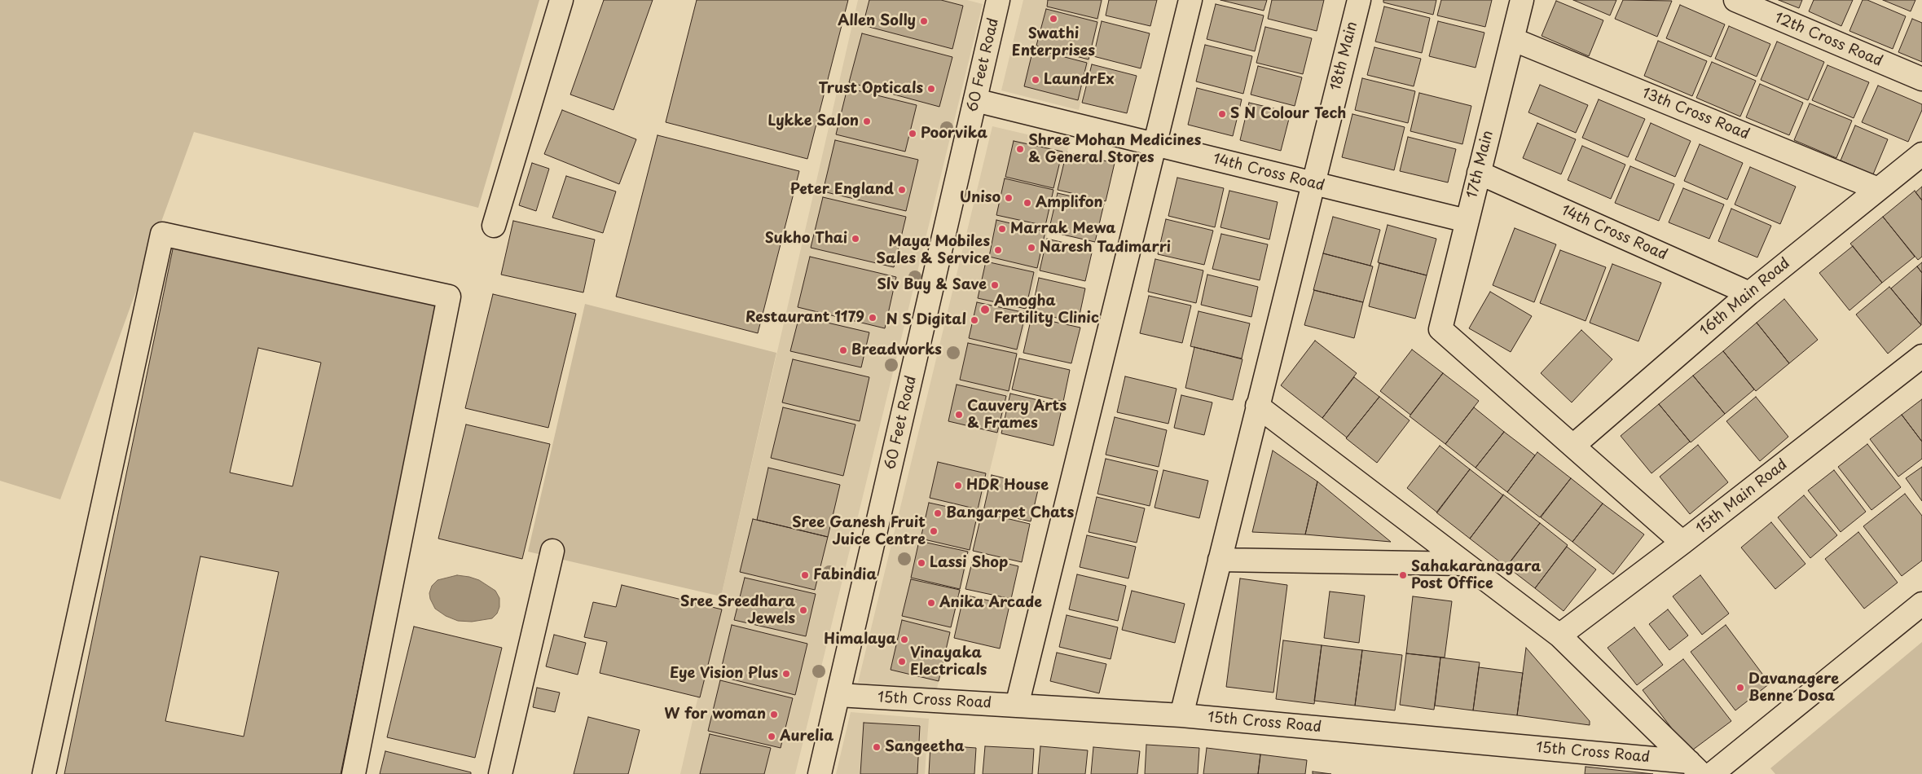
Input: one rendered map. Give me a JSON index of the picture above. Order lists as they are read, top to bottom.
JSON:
{
  "streets": {
    "street": [
      "12th Cross Road",
      "18th Main",
      "60 Feet Road",
      "13th Cross Road",
      "17th Main",
      "14th Cross Road",
      "16th Main Road",
      "15th Main Road",
      "15th Cross Road"
    ]
  },
  "crossings": [
    ["18th Main", "14th Cross Road"],
    ["18th Main", "15th Cross Road"],
    ["60 Feet Road", "14th Cross Road"],
    ["60 Feet Road", "15th Cross Road"],
    ["13th Cross Road", "17th Main"],
    ["13th Cross Road", "16th Main Road"],
    ["17th Main", "14th Cross Road"],
    ["17th Main", "16th Main Road"],
    ["14th Cross Road", "16th Main Road"]
  ],
  "places": [
    "Swathi Enterprises",
    "Allen Solly",
    "LaundrEx",
    "Trust Opticals",
    "S N Colour Tech",
    "Lykke Salon",
    "Poorvika",
    "Shree Mohan Medicines & General Stores",
    "Peter England",
    "Uniso",
    "Amplifon",
    "Marrak Mewa",
    "Sukho Thai",
    "Naresh Tadimarri",
    "Maya Mobiles Sales & Service",
    "Slv Buy & Save",
    "Amogha Fertility Clinic",
    "Restaurant 1179",
    "N S Digital",
    "Breadworks",
    "Cauvery Arts & Frames",
    "HDR House",
    "Bangarpet Chats",
    "Sree Ganesh Fruit Juice Centre",
    "Lassi Shop",
    "Fabindia",
    "Sahakaranagara Post Office",
    "Anika Arcade",
    "Sree Sreedhara Jewels",
    "Himalaya",
    "Vinayaka Electricals",
    "Eye Vision Plus",
    "Davanagere Benne Dosa",
    "W for woman",
    "Aurelia",
    "Sangeetha"
  ]
}
